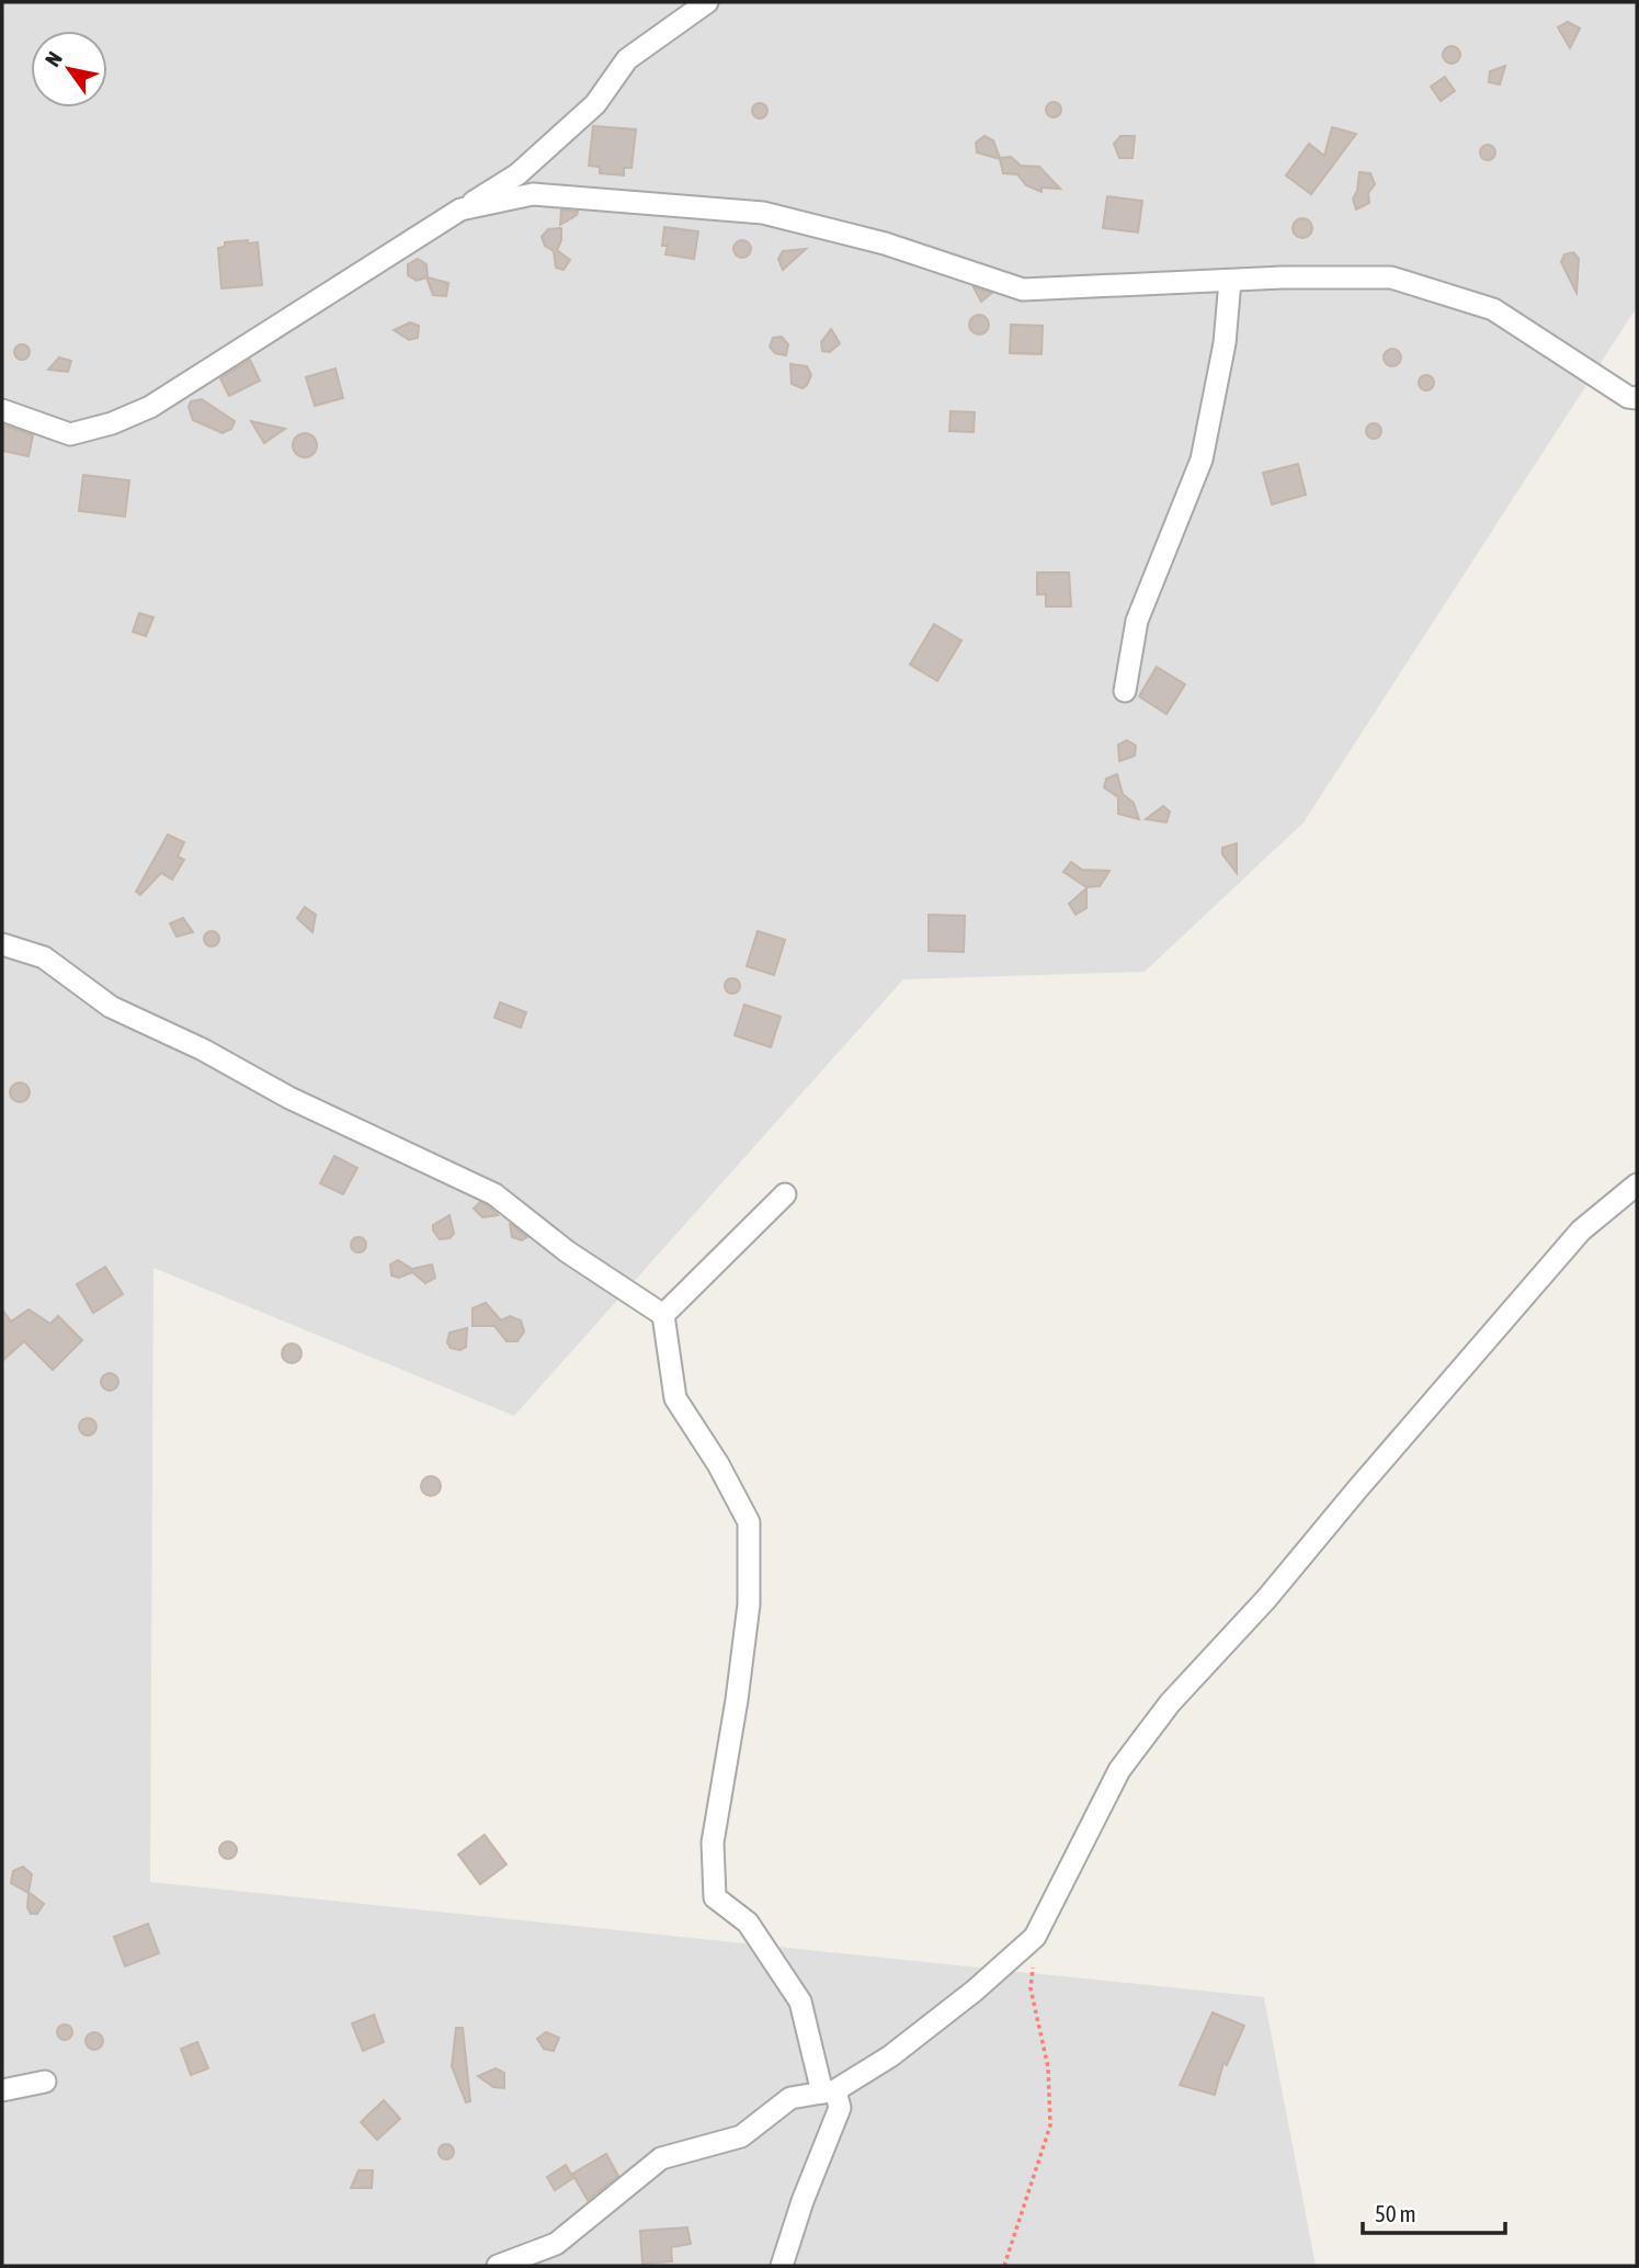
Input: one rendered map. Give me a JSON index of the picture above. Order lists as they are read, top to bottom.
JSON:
{
  "scale_bar": "50 m",
  "north": "top left"
}
